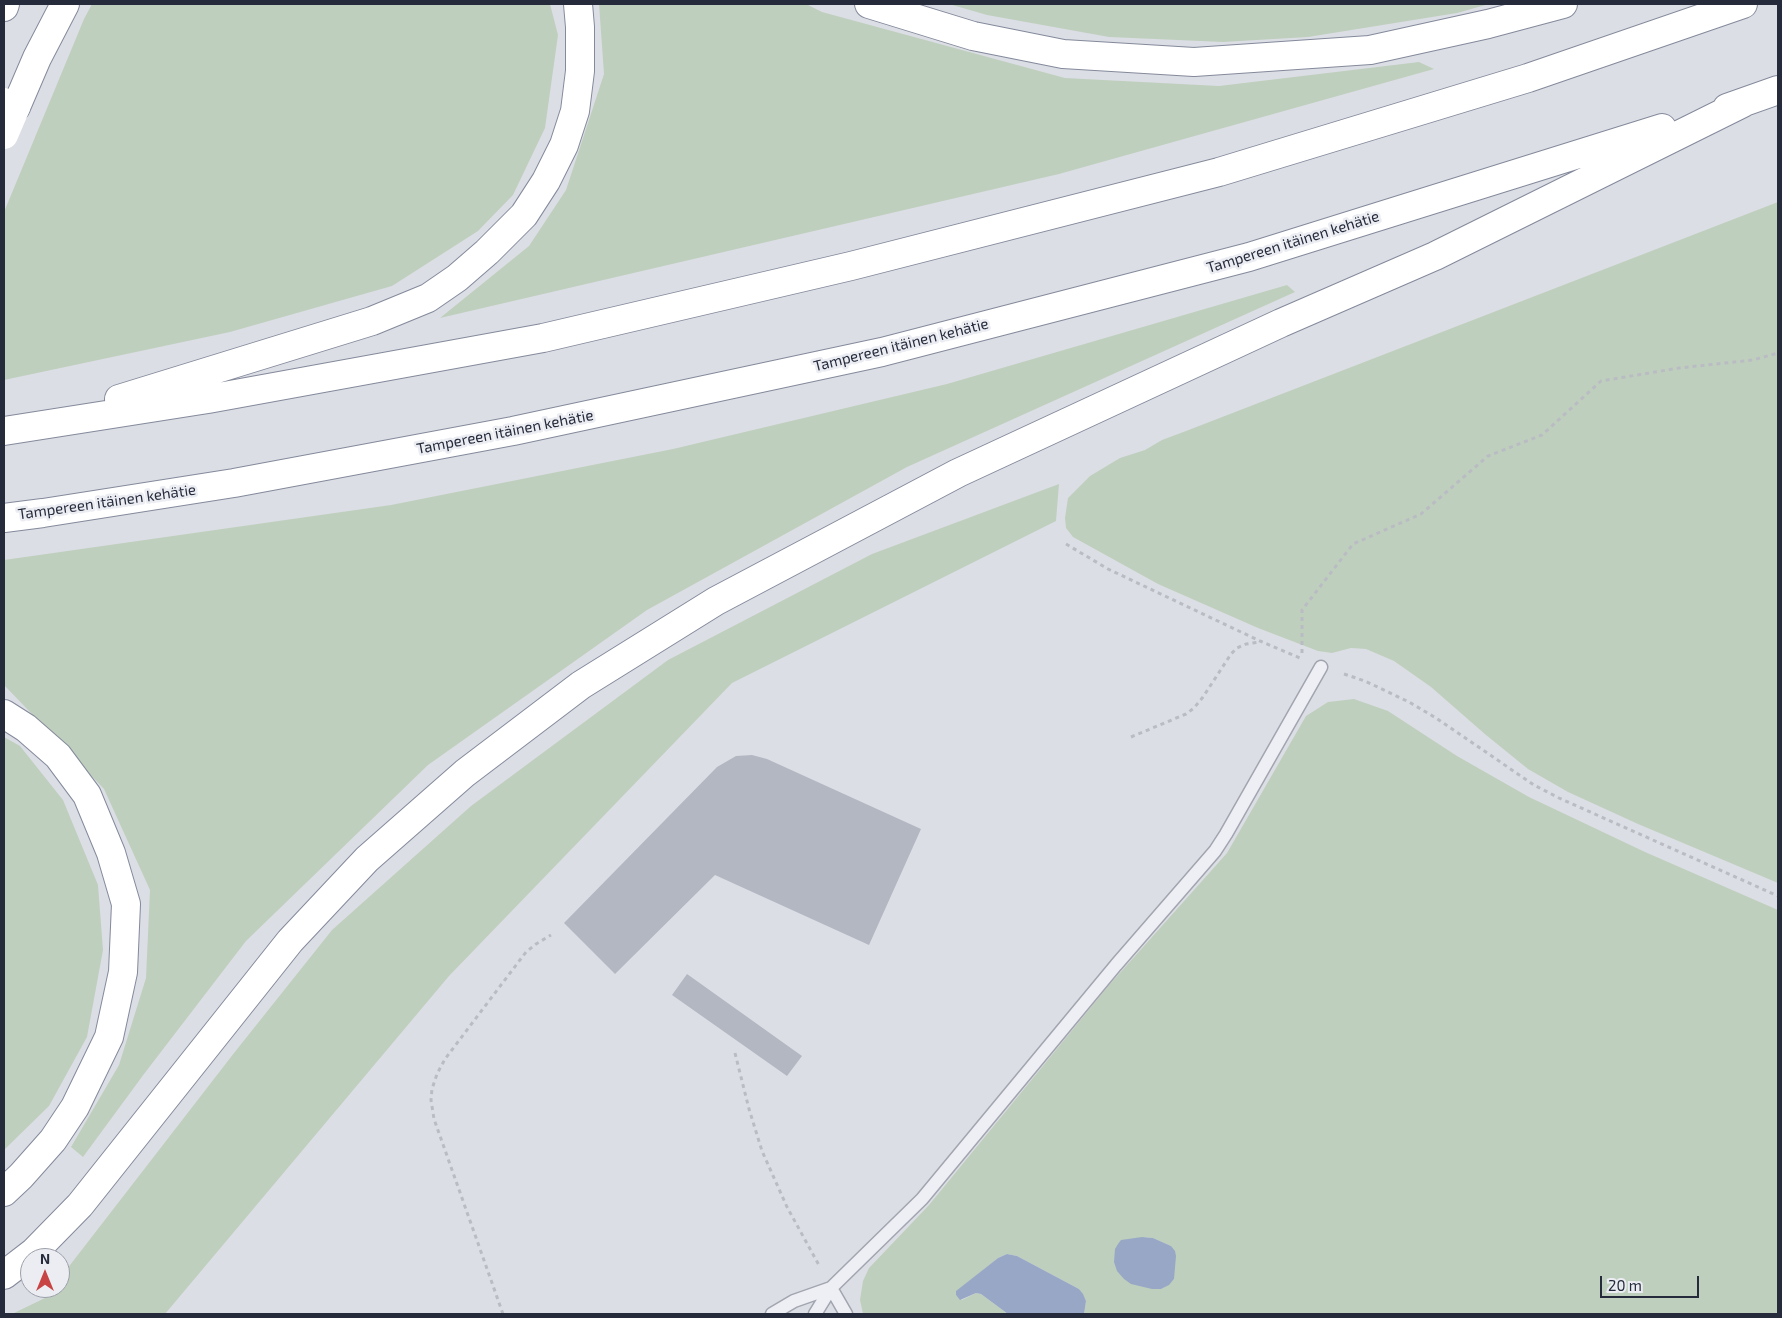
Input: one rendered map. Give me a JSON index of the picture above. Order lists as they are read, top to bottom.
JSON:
{
  "streets": {
    "main road": ["Tampereen itäinen kehätie"]
  },
  "scale_bar": "20 m",
  "north": "top"
}
